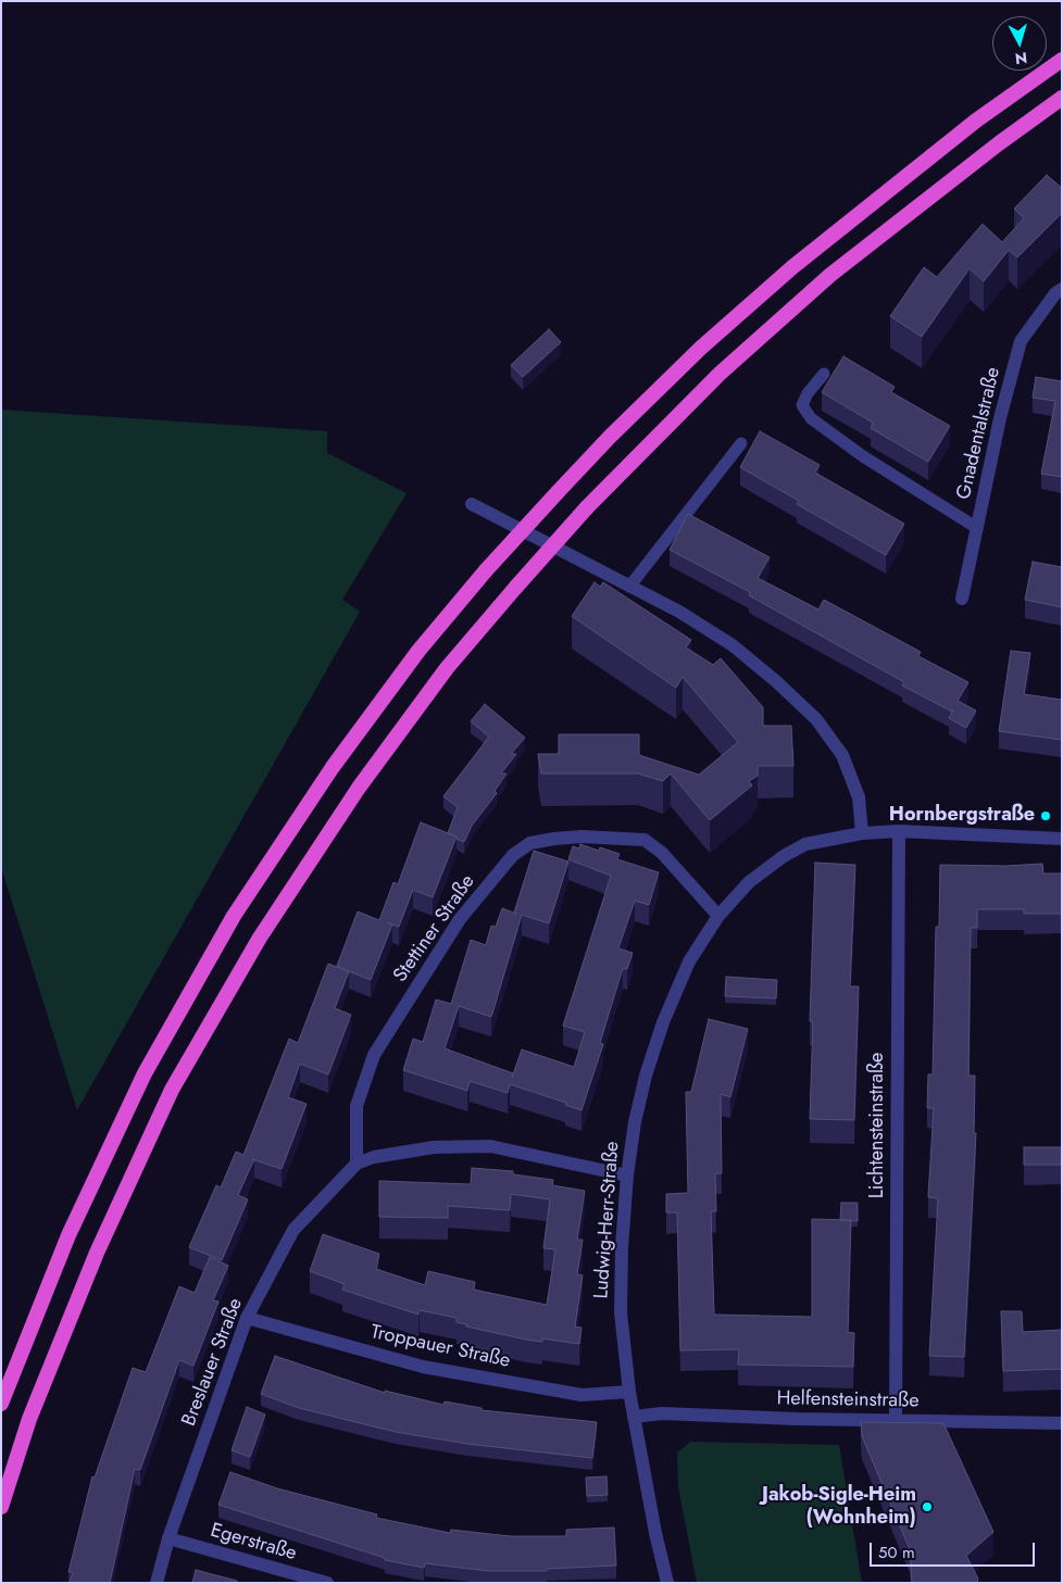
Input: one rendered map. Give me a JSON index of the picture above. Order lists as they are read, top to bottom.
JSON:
{
  "streets": {
    "street": [
      "Gnadentalstraße",
      "Stettiner Straße",
      "Lichtensteinstraße",
      "Ludwig-Herr-Straße",
      "Troppauer Straße",
      "Breslauer Straße",
      "Helfensteinstraße",
      "Egerstraße"
    ]
  },
  "crossings": [
    ["Stettiner Straße", "Ludwig-Herr-Straße"],
    ["Stettiner Straße", "Breslauer Straße"],
    ["Lichtensteinstraße", "Helfensteinstraße"],
    ["Ludwig-Herr-Straße", "Troppauer Straße"],
    ["Ludwig-Herr-Straße", "Breslauer Straße"],
    ["Ludwig-Herr-Straße", "Helfensteinstraße"],
    ["Troppauer Straße", "Breslauer Straße"],
    ["Breslauer Straße", "Egerstraße"]
  ],
  "places": ["Hornbergstraße", "Jakob-Sigle-Heim (Wohnheim)"],
  "scale_bar": "50 m",
  "north": "bottom"
}
